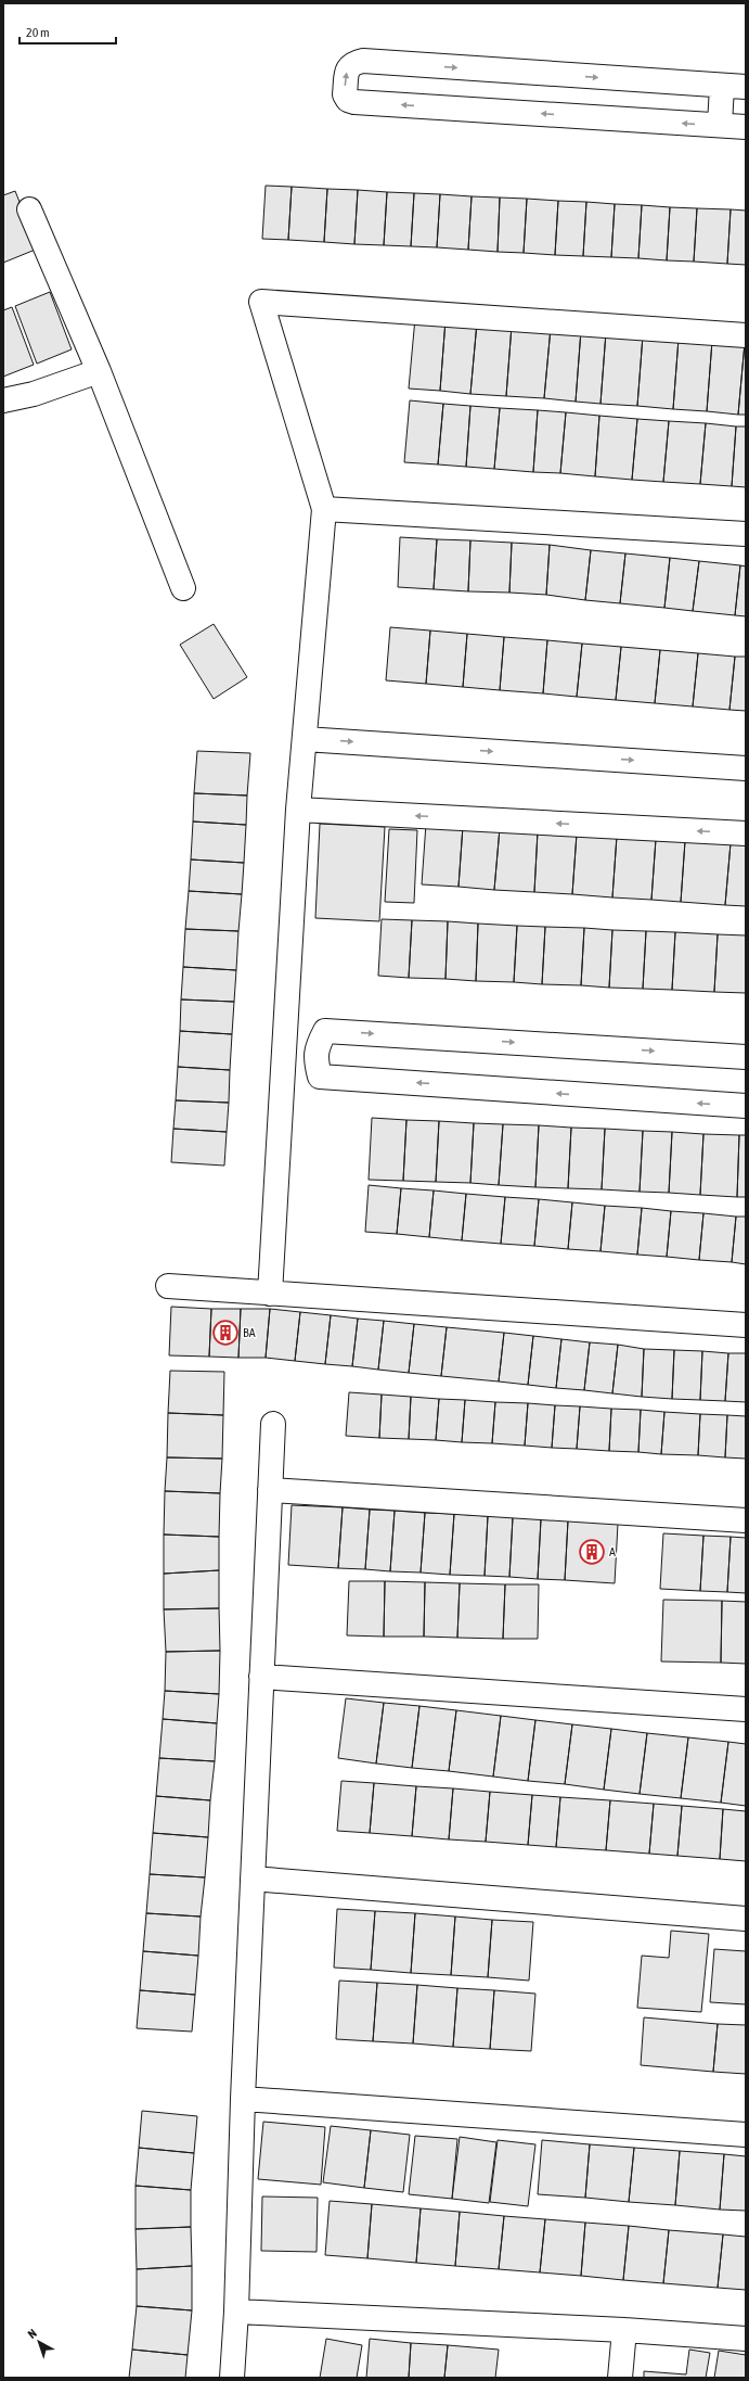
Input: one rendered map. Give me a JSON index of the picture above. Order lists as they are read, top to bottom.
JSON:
{
  "places": {
    "building": ["BA", "A"]
  },
  "scale_bar": "20 m",
  "north": "top left"
}
